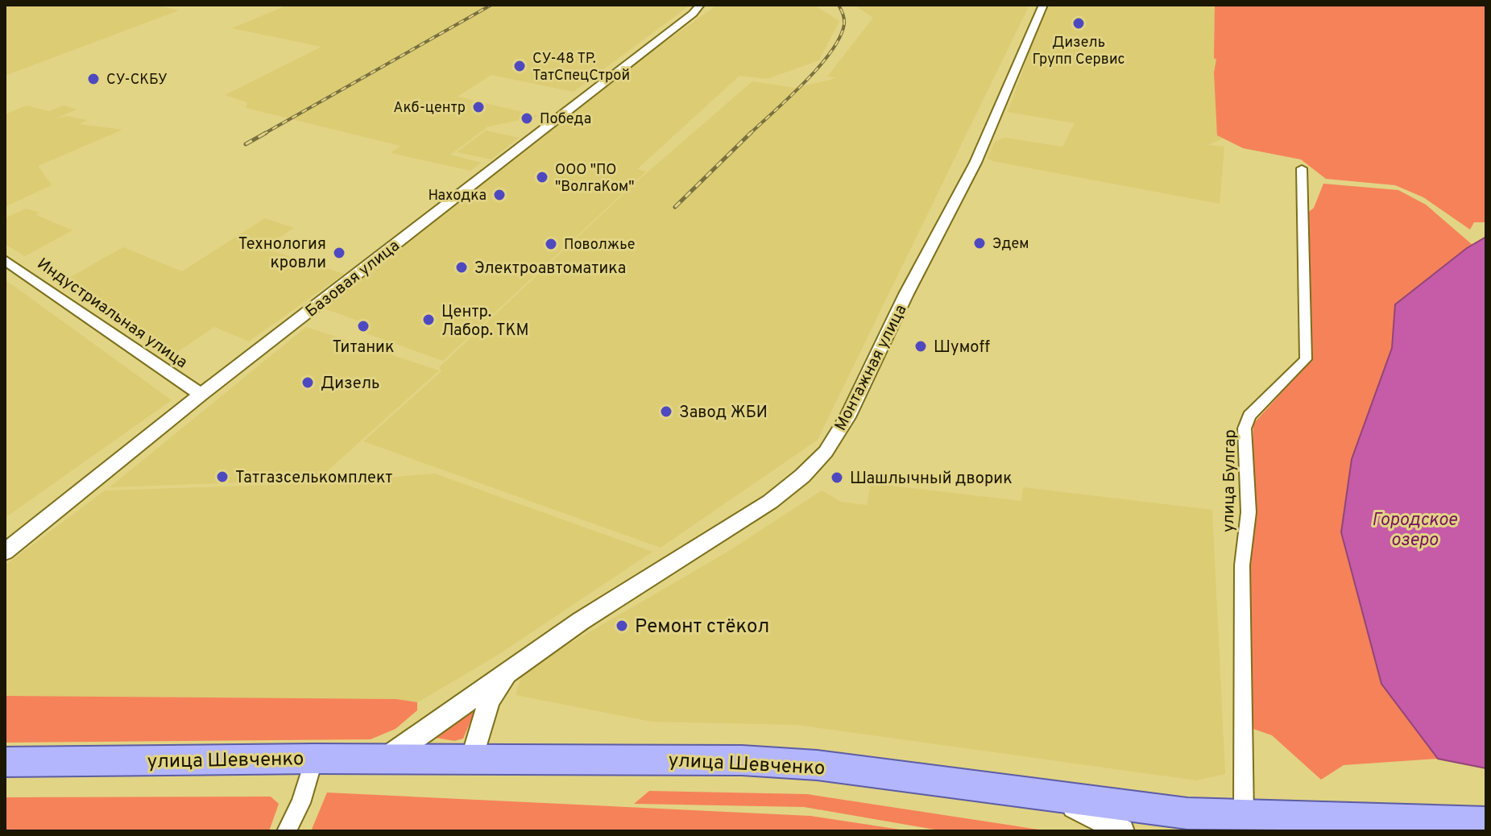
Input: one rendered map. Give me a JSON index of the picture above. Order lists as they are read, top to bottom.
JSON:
{
  "streets": {
    "main road": ["улица Шевченко"],
    "street": [
      "Базовая улица",
      "Индустриальная улица",
      "Монтажная улица",
      "улица Булгар"
    ]
  },
  "crossings": [
    ["Базовая улица", "Индустриальная улица"],
    ["Монтажная улица", "улица Шевченко"],
    ["улица Булгар", "улица Шевченко"]
  ],
  "water": ["Городское озеро"],
  "places": [
    "Дизель Групп Сервис",
    "СУ-48 ТР. ТатСпецСтрой",
    "СУ-СКБУ",
    "Акб-центр",
    "Победа",
    "ООО \"ПО \"ВолгаКом\"",
    "Находка",
    "Эдем",
    "Поволжье",
    "Технология кровли",
    "Электроавтоматика",
    "Центр. Лабор. ТКМ",
    "Титаник",
    "Шумоff",
    "Дизель",
    "Завод ЖБИ",
    "Татгазселькомплект",
    "Шашлычный дворик",
    "Ремонт стёкол"
  ]
}
